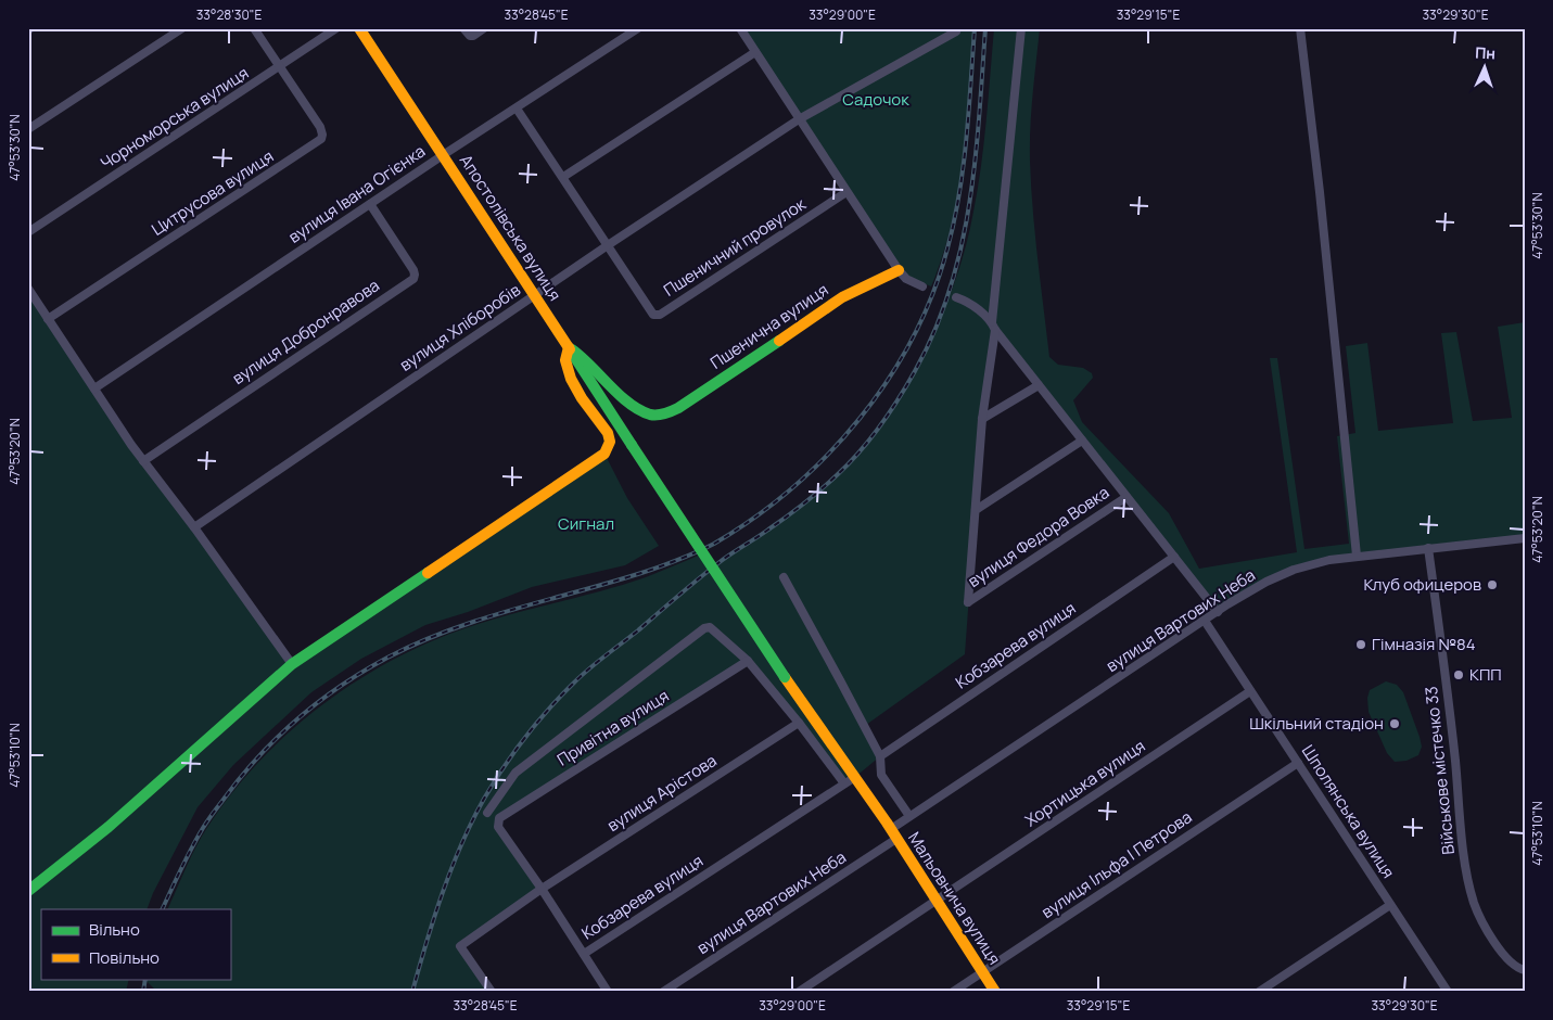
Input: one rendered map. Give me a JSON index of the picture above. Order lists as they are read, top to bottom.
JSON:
{
  "streets": {
    "street": [
      "Чорноморська вулиця",
      "Цитрусова вулиця",
      "вулиця Івана Огієнка",
      "Апостолівська вулиця",
      "Пшеничний провулок",
      "Пшенична вулиця",
      "вулиця Хліборобів",
      "вулиця Добронравова",
      "вулиця Федора Вовка",
      "вулиця Вартових Неба",
      "Кобзарева вулиця",
      "Привітна вулиця",
      "Військове містечко 33",
      "Хортицька вулиця",
      "вулиця Арістова",
      "Шполянська вулиця",
      "вулиця Ільфа І Петрова",
      "Мальовнича вулиця"
    ]
  },
  "crossings": [
    ["Чорноморська вулиця", "Цитрусова вулиця"],
    ["вулиця Івана Огієнка", "Апостолівська вулиця"],
    ["вулиця Івана Огієнка", "вулиця Добронравова"],
    ["Апостолівська вулиця", "Пшенична вулиця"],
    ["Апостолівська вулиця", "вулиця Хліборобів"],
    ["Апостолівська вулиця", "Кобзарева вулиця"],
    ["Пшеничний провулок", "вулиця Хліборобів"],
    ["вулиця Вартових Неба", "Військове містечко 33"],
    ["вулиця Вартових Неба", "Шполянська вулиця"],
    ["вулиця Вартових Неба", "Мальовнича вулиця"],
    ["Привітна вулиця", "вулиця Арістова"],
    ["Хортицька вулиця", "Шполянська вулиця"],
    ["Хортицька вулиця", "Мальовнича вулиця"],
    ["Шполянська вулиця", "вулиця Ільфа І Петрова"],
    ["вулиця Ільфа І Петрова", "Мальовнича вулиця"]
  ],
  "parks": ["Садочок", "Сигнал"],
  "places": [
    "Клуб офицеров",
    "Гімназія №84",
    "КПП",
    "Шкільний стадіон"
  ],
  "legend": ["Вільно", "Повільно"],
  "north": "top",
  "coordinates": [
    "33°28'30\"E",
    "33°28'45\"E",
    "33°29'00\"E",
    "33°29'15\"E",
    "33°29'30\"E",
    "47°53'30\"N",
    "47°53'20\"N",
    "47°53'10\"N"
  ]
}
